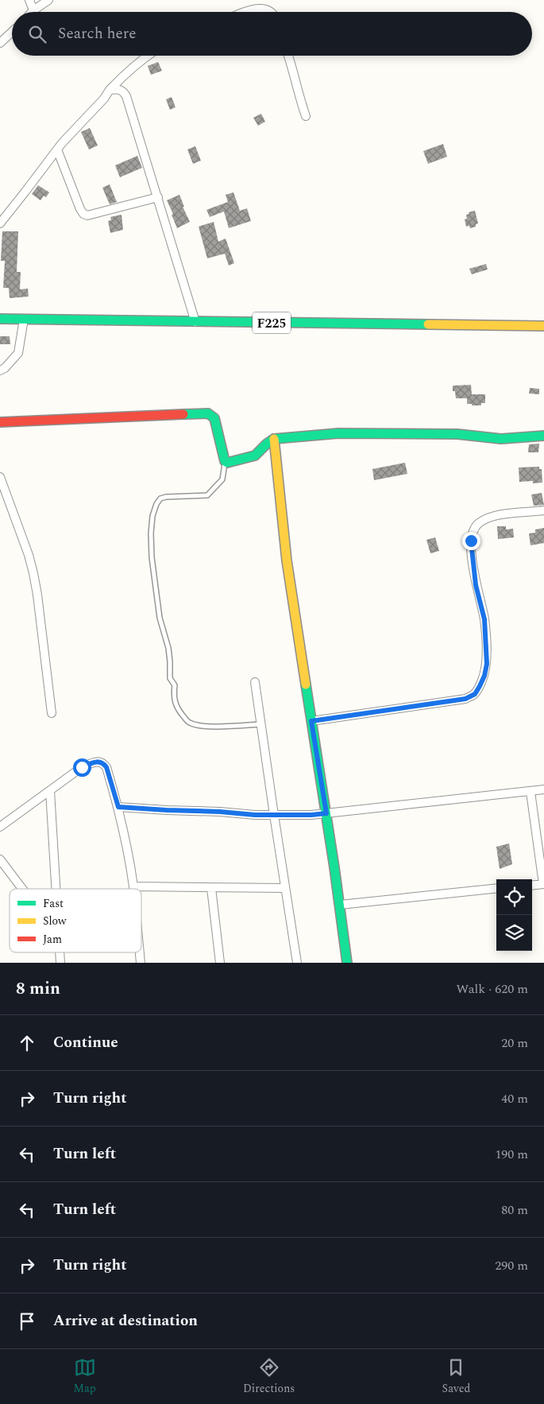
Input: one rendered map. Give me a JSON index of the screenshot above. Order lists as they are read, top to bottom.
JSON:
{
  "streets": {
    "street": ["F225"]
  },
  "legend": ["Fast", "Slow", "Jam"],
  "page": {
    "search": "Search here",
    "heading": ["8 min", "Walk · 620 m"],
    "list": [
      ["Continue", "20 m"],
      ["Turn right", "40 m"],
      ["Turn left", "190 m"],
      ["Turn left", "80 m"],
      ["Turn right", "290 m"],
      "Arrive at destination"
    ],
    "nav": ["Map", "Directions", "Saved"]
  }
}
